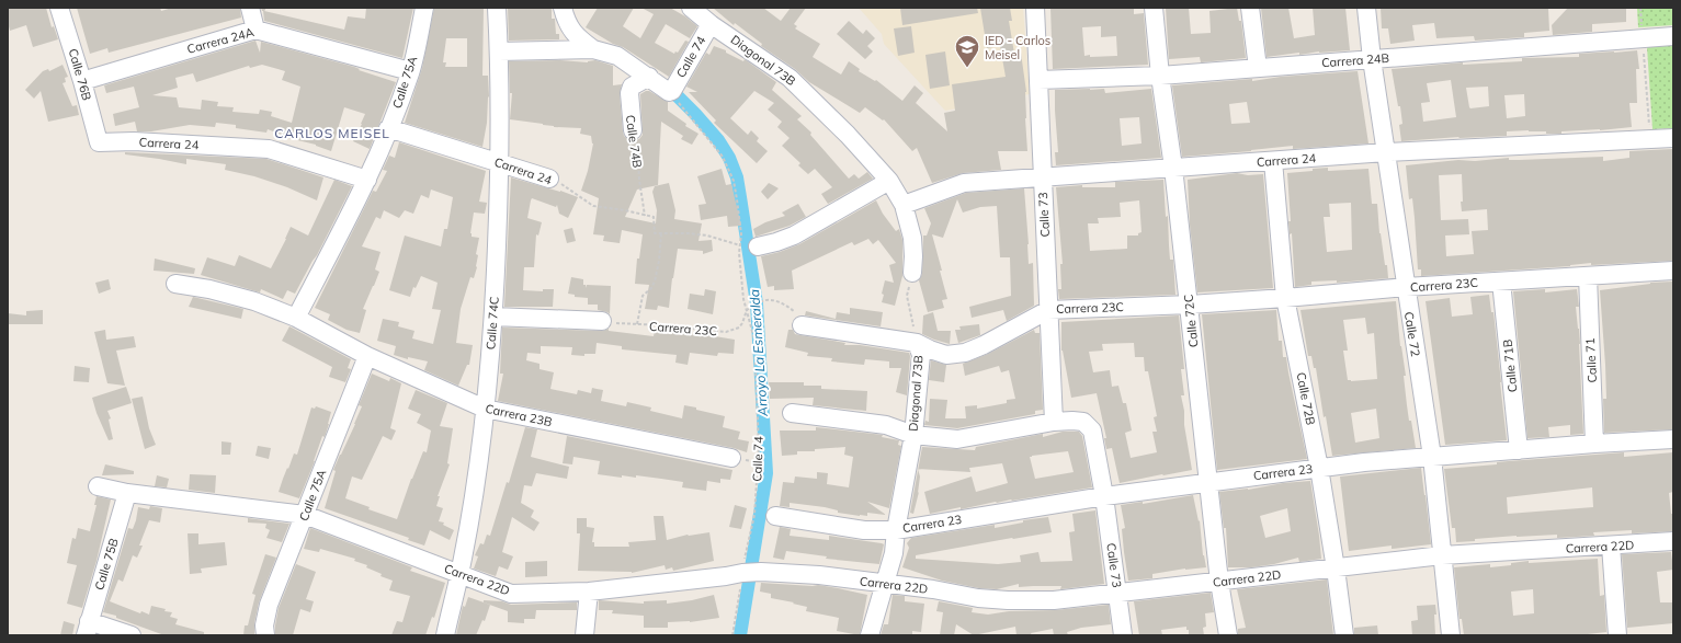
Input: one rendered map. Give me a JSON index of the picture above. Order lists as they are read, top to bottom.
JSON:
{
  "streets": {
    "street": [
      "Carrera 24A",
      "Calle 74",
      "Diagonal 73B",
      "Carrera 24B",
      "Calle 76B",
      "Calle 75A",
      "Calle 74B",
      "Carrera 24",
      "Calle 73",
      "Carrera 23C",
      "Calle 72C",
      "Calle 74C",
      "Calle 72",
      "Calle 71",
      "Calle 71B",
      "Calle 72B",
      "Carrera 23B",
      "Carrera 23",
      "Carrera 22D",
      "Calle 75B"
    ]
  },
  "crossings": [
    ["Carrera 24A", "Calle 76B"],
    ["Carrera 24A", "Calle 75A"],
    ["Calle 74", "Diagonal 73B"],
    ["Calle 74", "Carrera 23C"],
    ["Calle 74", "Carrera 22D"],
    ["Diagonal 73B", "Carrera 24"],
    ["Diagonal 73B", "Carrera 23C"],
    ["Diagonal 73B", "Carrera 23"],
    ["Diagonal 73B", "Carrera 22D"],
    ["Carrera 24B", "Calle 73"],
    ["Carrera 24B", "Calle 72C"],
    ["Carrera 24B", "Calle 72"],
    ["Calle 76B", "Carrera 24"],
    ["Calle 75A", "Carrera 24"],
    ["Calle 75A", "Carrera 23B"],
    ["Calle 75A", "Carrera 22D"],
    ["Calle 74B", "Carrera 24"],
    ["Carrera 24", "Calle 73"],
    ["Carrera 24", "Calle 72C"],
    ["Carrera 24", "Calle 74C"],
    ["Carrera 24", "Calle 72"],
    ["Carrera 24", "Calle 72B"],
    ["Calle 73", "Carrera 23C"],
    ["Calle 73", "Carrera 23"],
    ["Calle 73", "Carrera 22D"],
    ["Carrera 23C", "Calle 72C"],
    ["Carrera 23C", "Calle 72"],
    ["Carrera 23C", "Calle 71"],
    ["Carrera 23C", "Calle 71B"],
    ["Carrera 23C", "Calle 72B"],
    ["Calle 72C", "Carrera 23"],
    ["Calle 72C", "Carrera 22D"],
    ["Calle 74C", "Carrera 23B"],
    ["Calle 74C", "Carrera 22D"],
    ["Calle 72", "Carrera 23"],
    ["Calle 72", "Carrera 22D"],
    ["Calle 71", "Carrera 23"],
    ["Calle 71B", "Carrera 23"],
    ["Calle 72B", "Carrera 23"],
    ["Calle 72B", "Carrera 22D"],
    ["Carrera 22D", "Calle 75B"]
  ],
  "districts": ["CARLOS MEISEL"],
  "water": ["Arroyo La Esmeralda"],
  "places": {
    "school or university": ["IED - Carlos Meisel"]
  }
}
